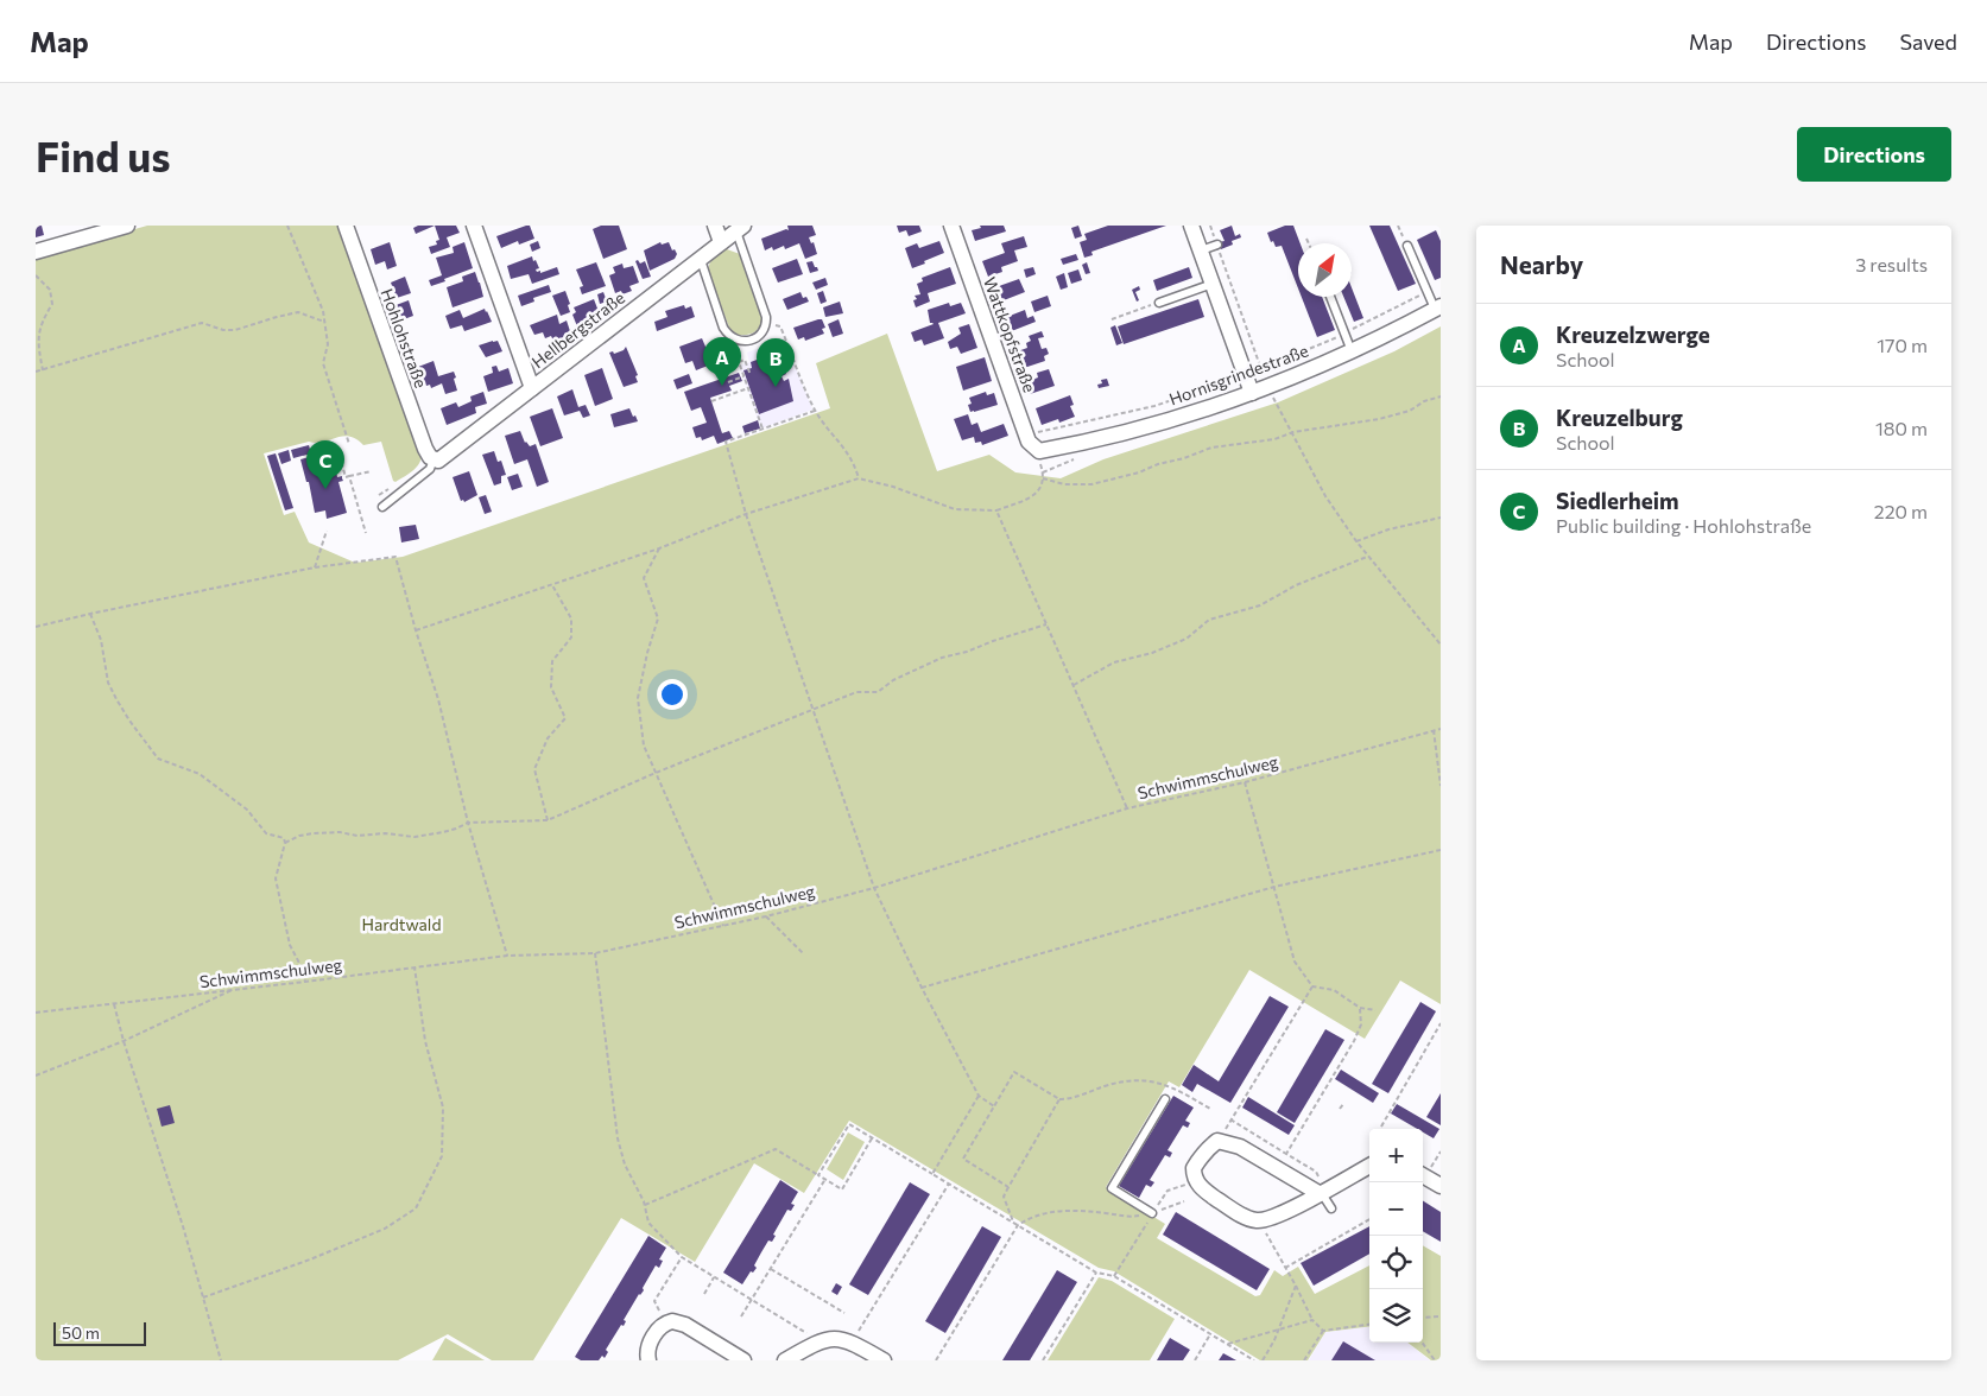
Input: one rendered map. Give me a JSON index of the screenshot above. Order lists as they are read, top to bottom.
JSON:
{
  "streets": {
    "street": [
      "Hellbergstraße",
      "Wattkopfstraße",
      "Hohlohstraße",
      "Hornisgrindestraße"
    ],
    "path": ["Schwimmschulweg"]
  },
  "crossings": [
    ["Hellbergstraße", "Hohlohstraße"],
    ["Wattkopfstraße", "Hornisgrindestraße"]
  ],
  "parks": ["Hardtwald"],
  "scale_bar": "50 m",
  "north": "top right",
  "page": {
    "header": "Map",
    "nav": ["Map", "Directions", "Saved"],
    "buttons": "Directions",
    "title": "Find us",
    "heading": ["Nearby", "3 results"],
    "list": [
      {
        "mark": "A",
        "name": "Kreuzelzwerge",
        "note": "School",
        "value": "170 m"
      },
      {
        "mark": "B",
        "name": "Kreuzelburg",
        "note": "School",
        "value": "180 m"
      },
      {
        "mark": "C",
        "name": "Siedlerheim",
        "note": "Public building · Hohlohstraße",
        "value": "220 m"
      }
    ],
    "pins": ["A", "B", "C"],
    "map_buttons": ["+", "−"],
    "scale": "50 m"
  }
}
